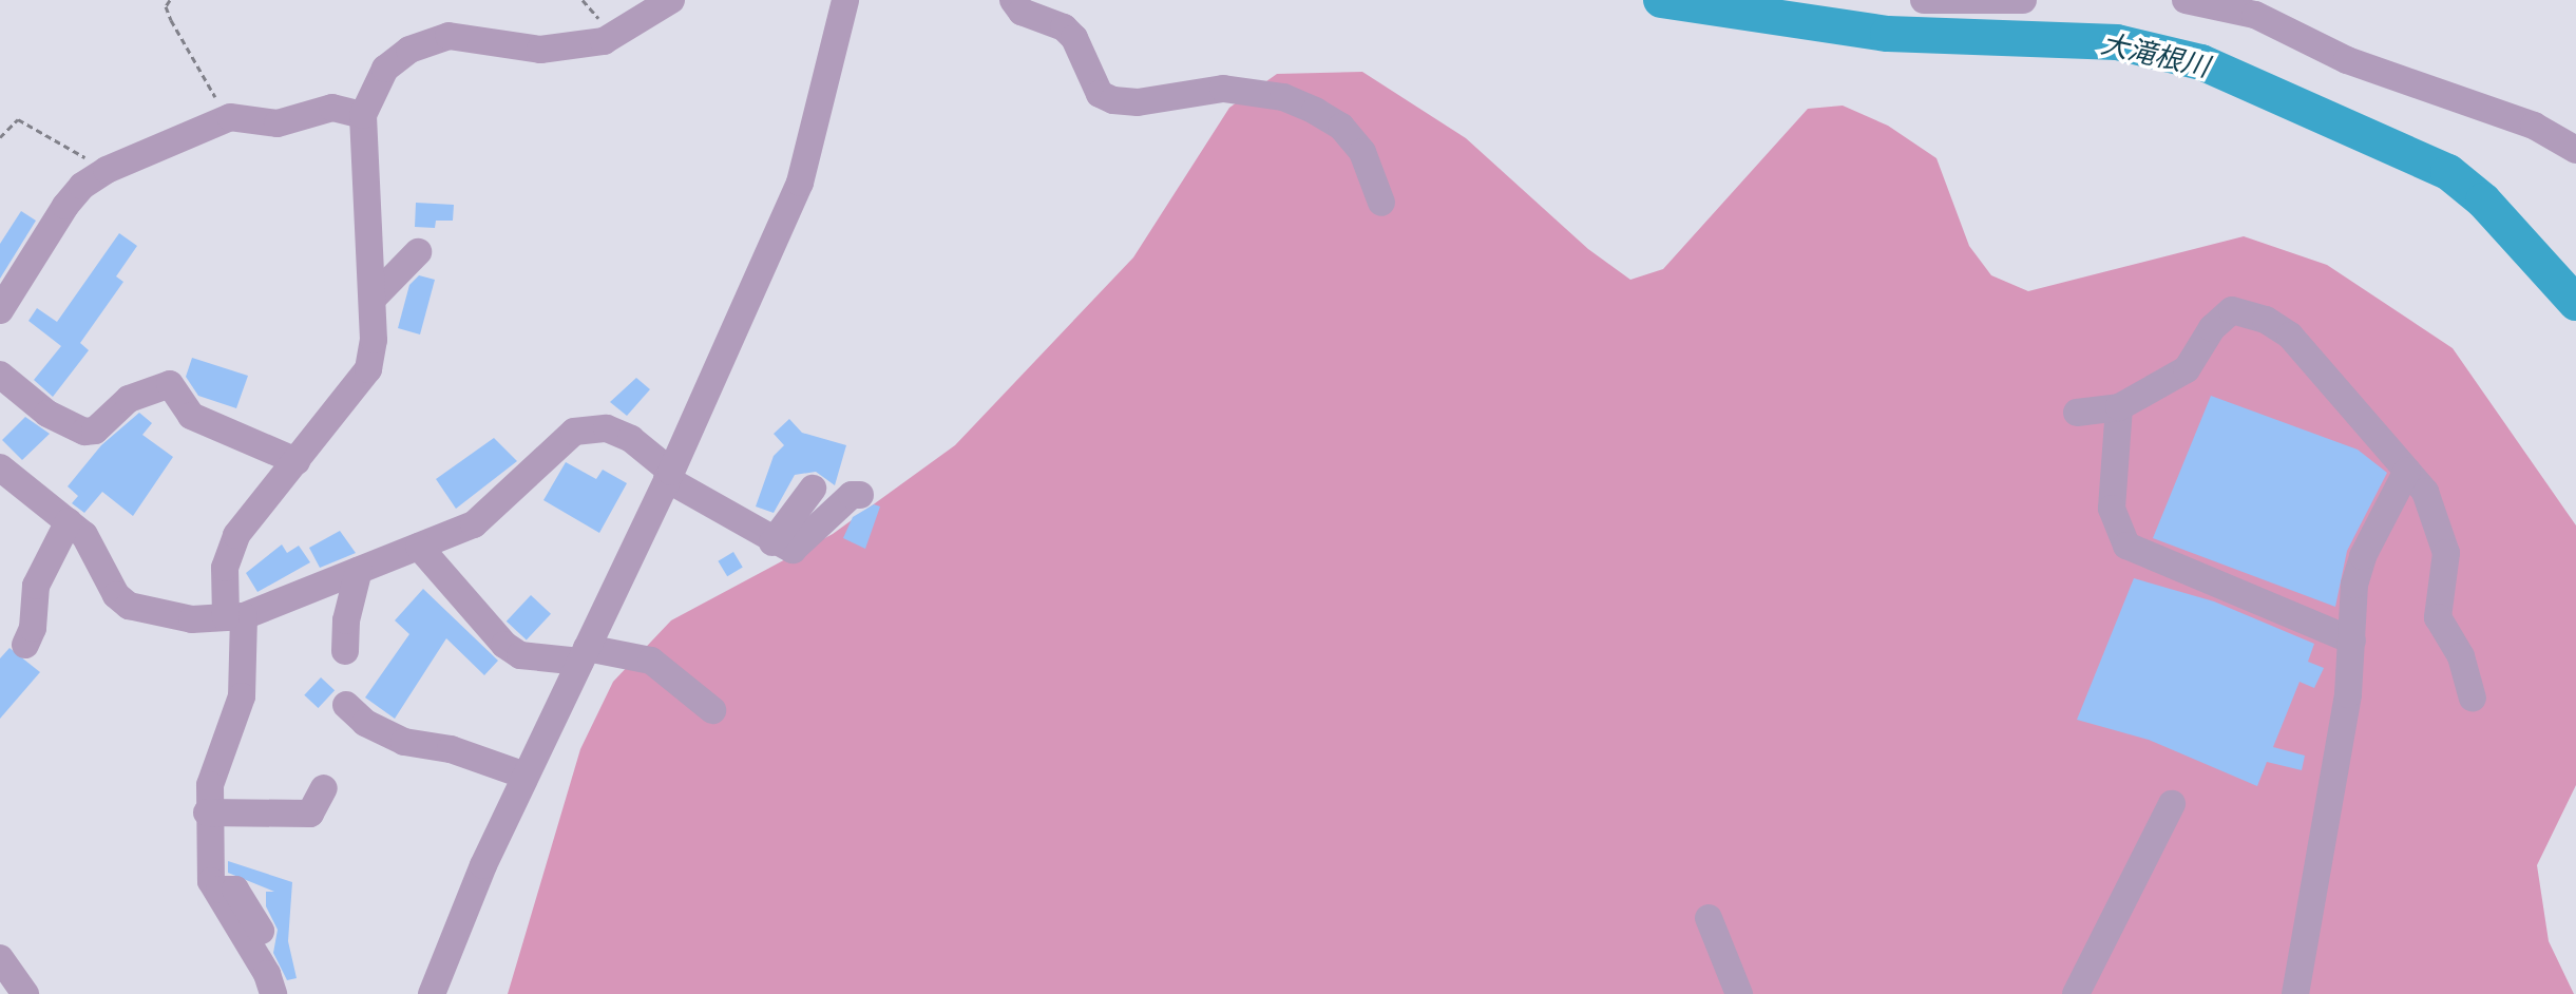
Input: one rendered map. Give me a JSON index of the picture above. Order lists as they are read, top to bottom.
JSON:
{
  "water": ["大滝根川"]
}
